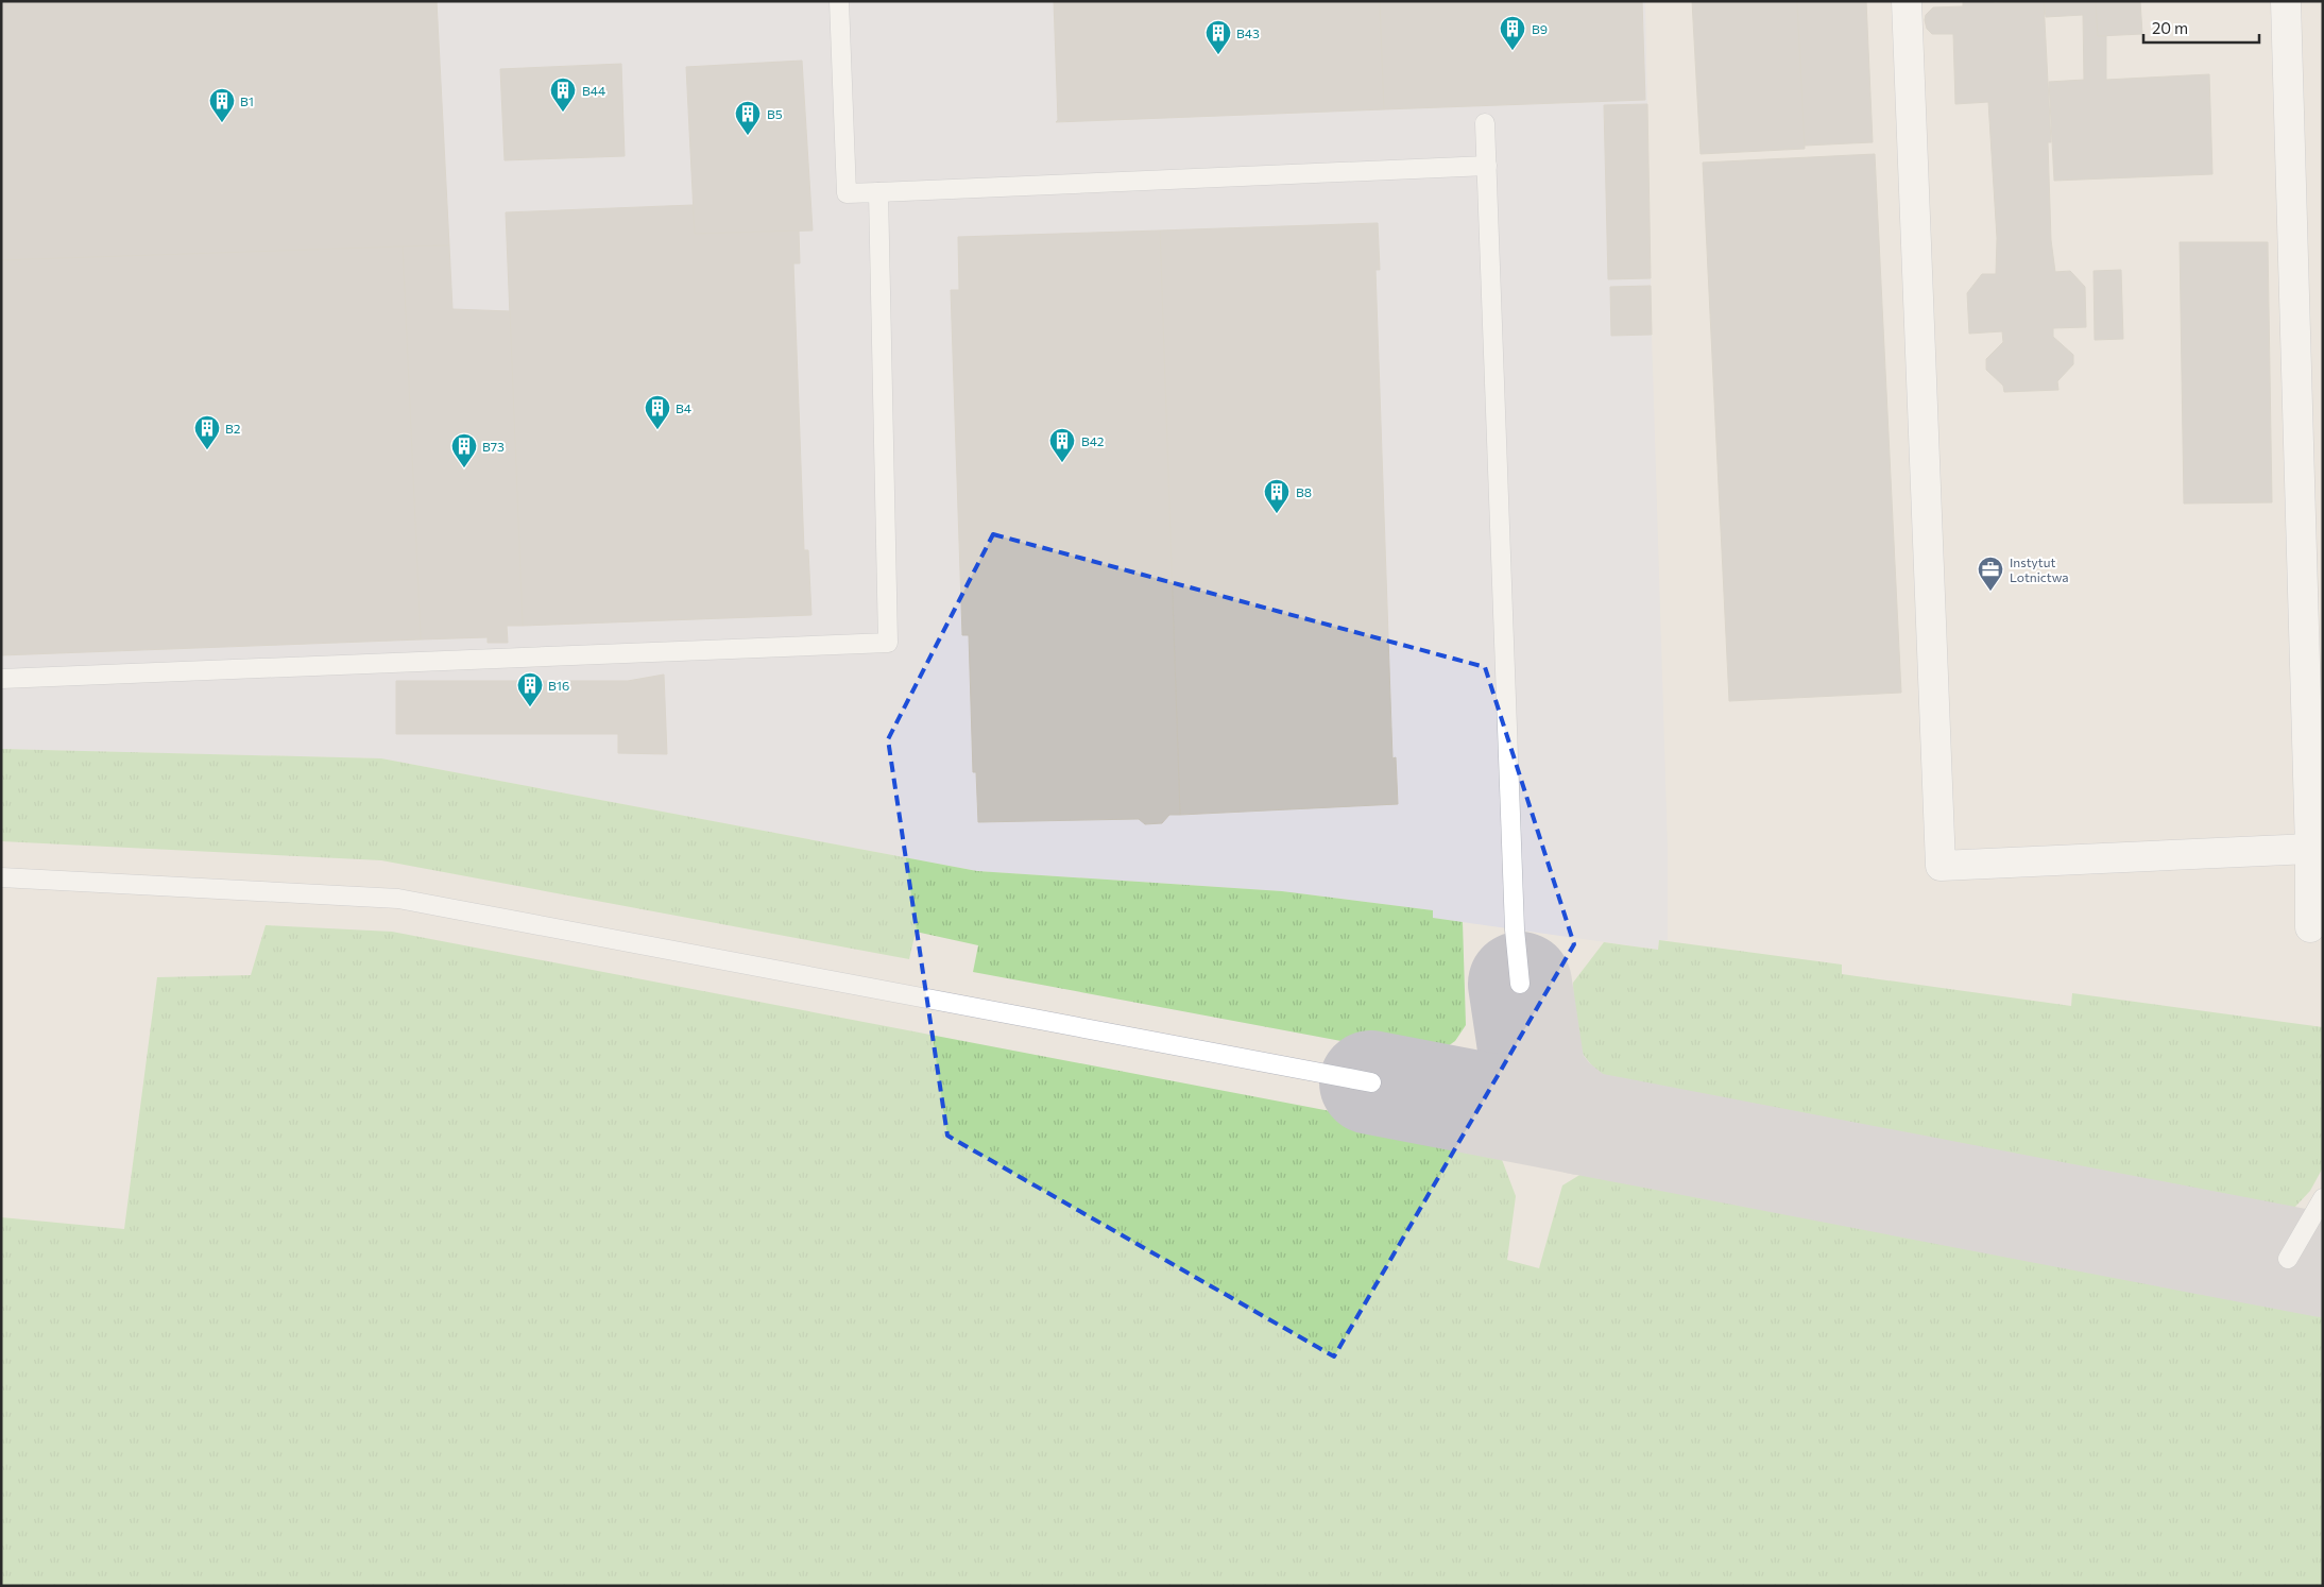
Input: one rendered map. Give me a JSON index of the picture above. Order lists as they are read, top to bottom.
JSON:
{
  "places": {
    "building": [
      "B9",
      "B43",
      "B44",
      "B1",
      "B5",
      "B4",
      "B2",
      "B42",
      "B73",
      "B8",
      "B16"
    ],
    "office": ["Instytut Lotnictwa"]
  },
  "scale_bar": "20 m"
}
